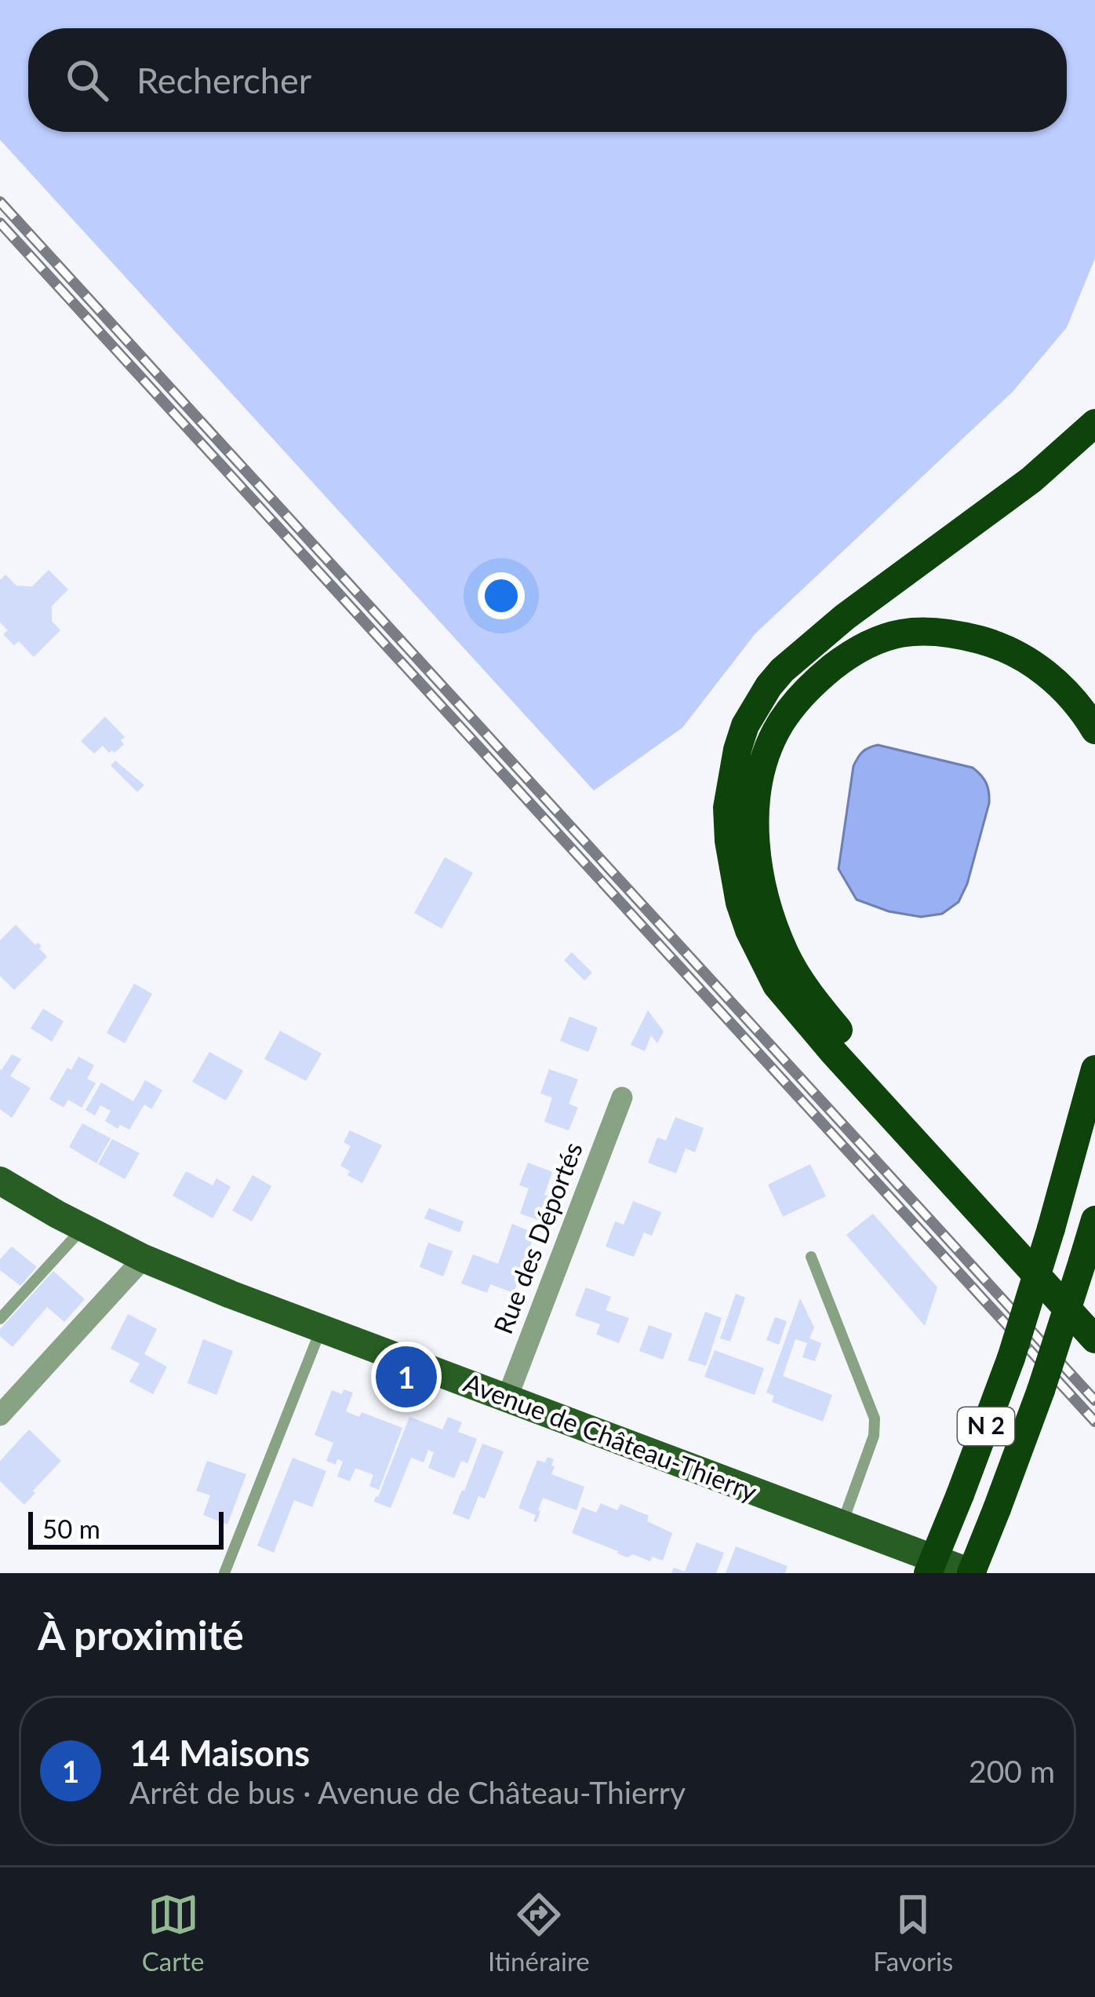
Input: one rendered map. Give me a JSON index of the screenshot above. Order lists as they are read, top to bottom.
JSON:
{
  "streets": {
    "highway": ["N 2"],
    "main road": ["Avenue de Château-Thierry"],
    "street": ["Rue des Déportés"]
  },
  "crossings": [
    ["Rue des Déportés", "Avenue de Château-Thierry"],
    ["N 2", "Avenue de Château-Thierry"]
  ],
  "scale_bar": "50 m",
  "page": {
    "search": "Rechercher",
    "pins": "1",
    "scale": "50 m",
    "heading": "À proximité",
    "list": [
      {
        "mark": "1",
        "name": "14 Maisons",
        "note": "Arrêt de bus · Avenue de Château-Thierry",
        "value": "200 m"
      }
    ],
    "nav": ["Carte", "Itinéraire", "Favoris"]
  }
}
